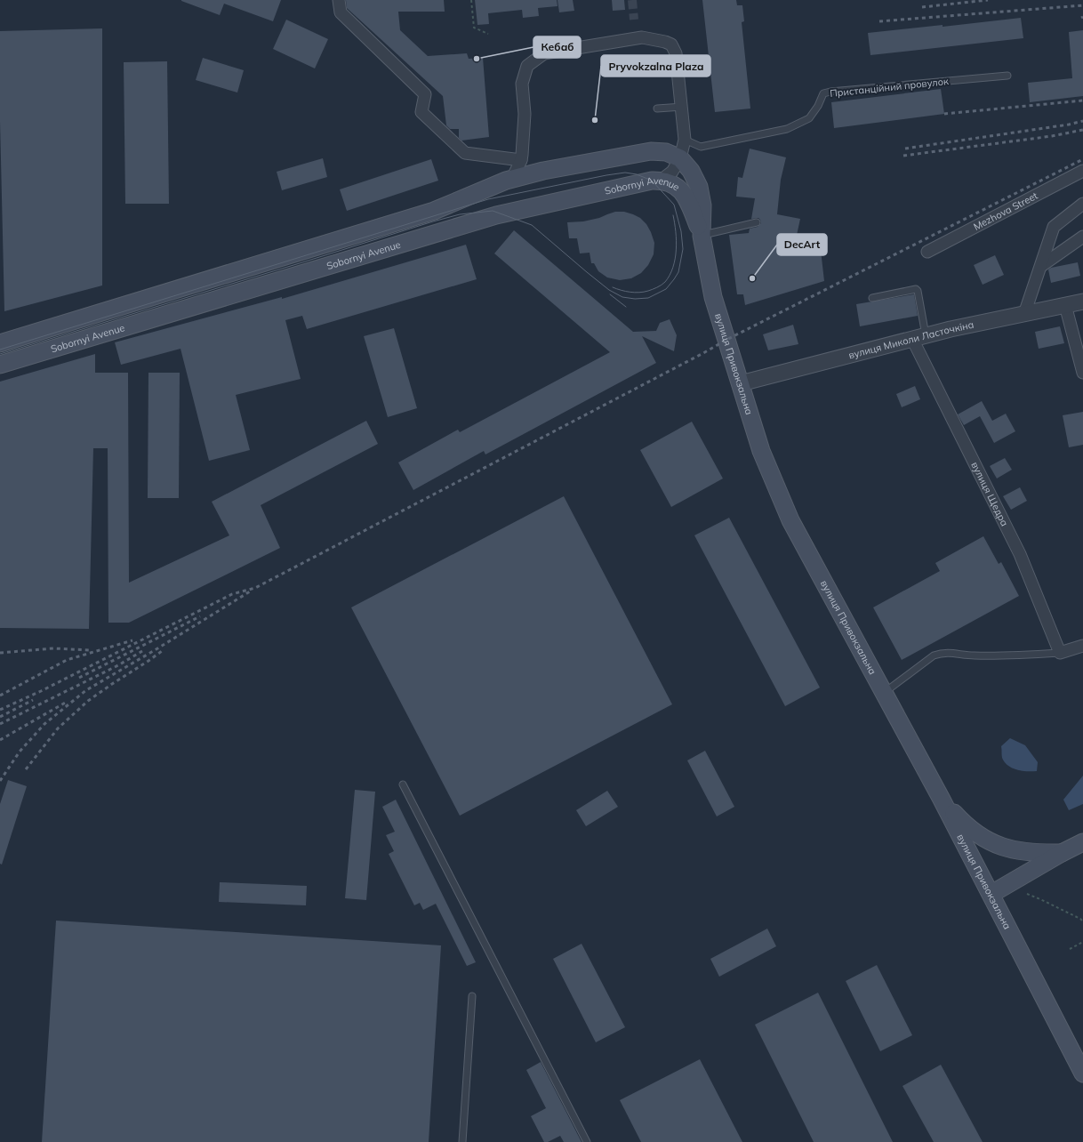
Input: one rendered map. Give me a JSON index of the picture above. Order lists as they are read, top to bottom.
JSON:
{
  "streets": {
    "main road": ["Sobornyi Avenue", "вулиця Привокзальна"],
    "street": ["Mezhova Street", "вулиця Миколи Ласточкіна", "вулиця Щедра"],
    "lane": ["Пристанційний провулок"]
  },
  "crossings": [
    ["Sobornyi Avenue", "вулиця Привокзальна"],
    ["вулиця Миколи Ласточкіна", "вулиця Привокзальна"],
    ["вулиця Миколи Ласточкіна", "вулиця Щедра"]
  ],
  "places": ["Кебаб", "Pryvokzalna Plaza", "DecArt"]
}
